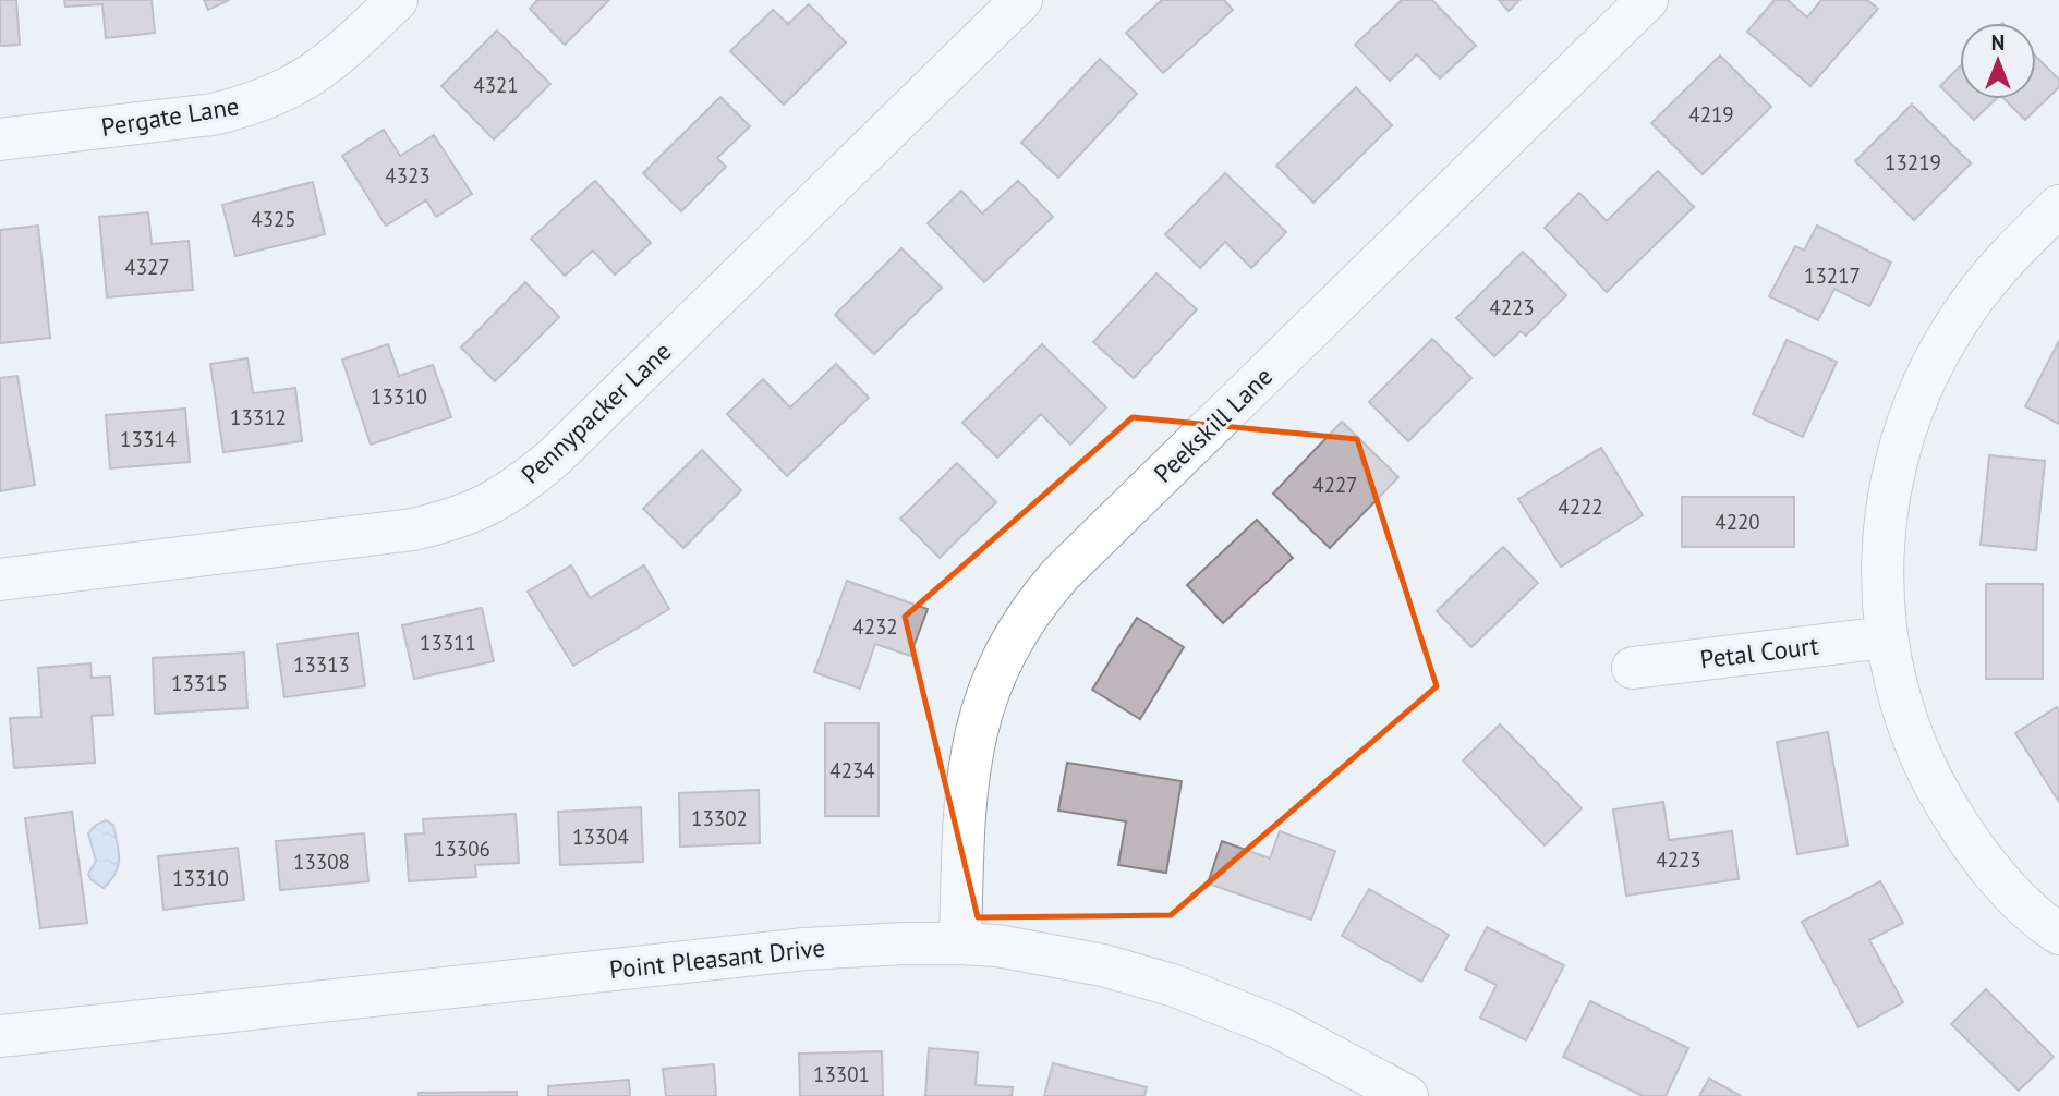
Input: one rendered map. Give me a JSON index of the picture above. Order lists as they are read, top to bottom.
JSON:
{
  "streets": {
    "street": [
      "Pergate Lane",
      "Pennypacker Lane",
      "Peekskill Lane",
      "Petal Court",
      "Point Pleasant Drive"
    ]
  },
  "crossings": [
    ["Peekskill Lane", "Point Pleasant Drive"]
  ],
  "house_numbers": [
    "4321",
    "4219",
    "13219",
    "4323",
    "4325",
    "4327",
    "13217",
    "4223",
    "13310",
    "13312",
    "13314",
    "4227",
    "4222",
    "4220",
    "4232",
    "13311",
    "13313",
    "13315",
    "4234",
    "13302",
    "13304",
    "13306",
    "4223",
    "13308",
    "13310",
    "13301"
  ],
  "north": "top"
}
